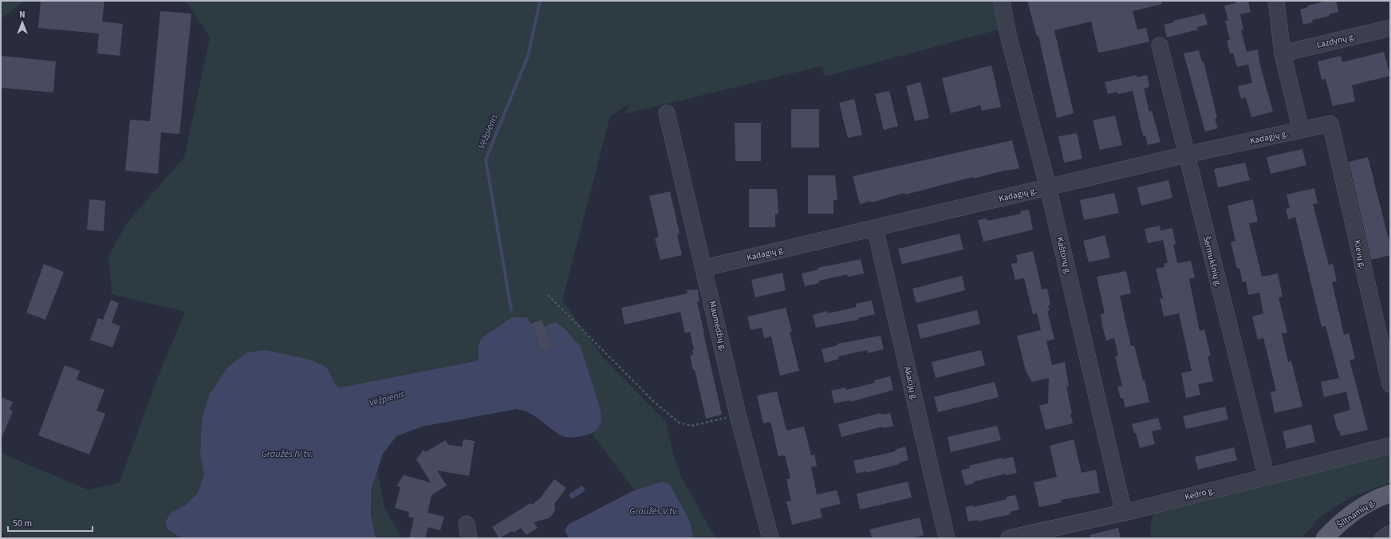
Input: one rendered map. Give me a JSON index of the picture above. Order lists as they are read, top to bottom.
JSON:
{
  "streets": {
    "main road": ["Šiltnamių g."],
    "street": [
      "Lazdynų g.",
      "Kadagių g.",
      "Klevų g.",
      "Kaštonų g.",
      "Šermukšnių g.",
      "Maumedžių g.",
      "Akacijų g.",
      "Kedro g."
    ]
  },
  "crossings": [
    ["Kadagių g.", "Klevų g."],
    ["Kadagių g.", "Kaštonų g."],
    ["Kadagių g.", "Šermukšnių g."],
    ["Kadagių g.", "Maumedžių g."],
    ["Kadagių g.", "Akacijų g."],
    ["Kaštonų g.", "Kedro g."],
    ["Šermukšnių g.", "Kedro g."]
  ],
  "water": ["Vėžpienis", "Graužės IV tv.", "Graužės V tv."],
  "scale_bar": "50 m",
  "north": "top"
}
